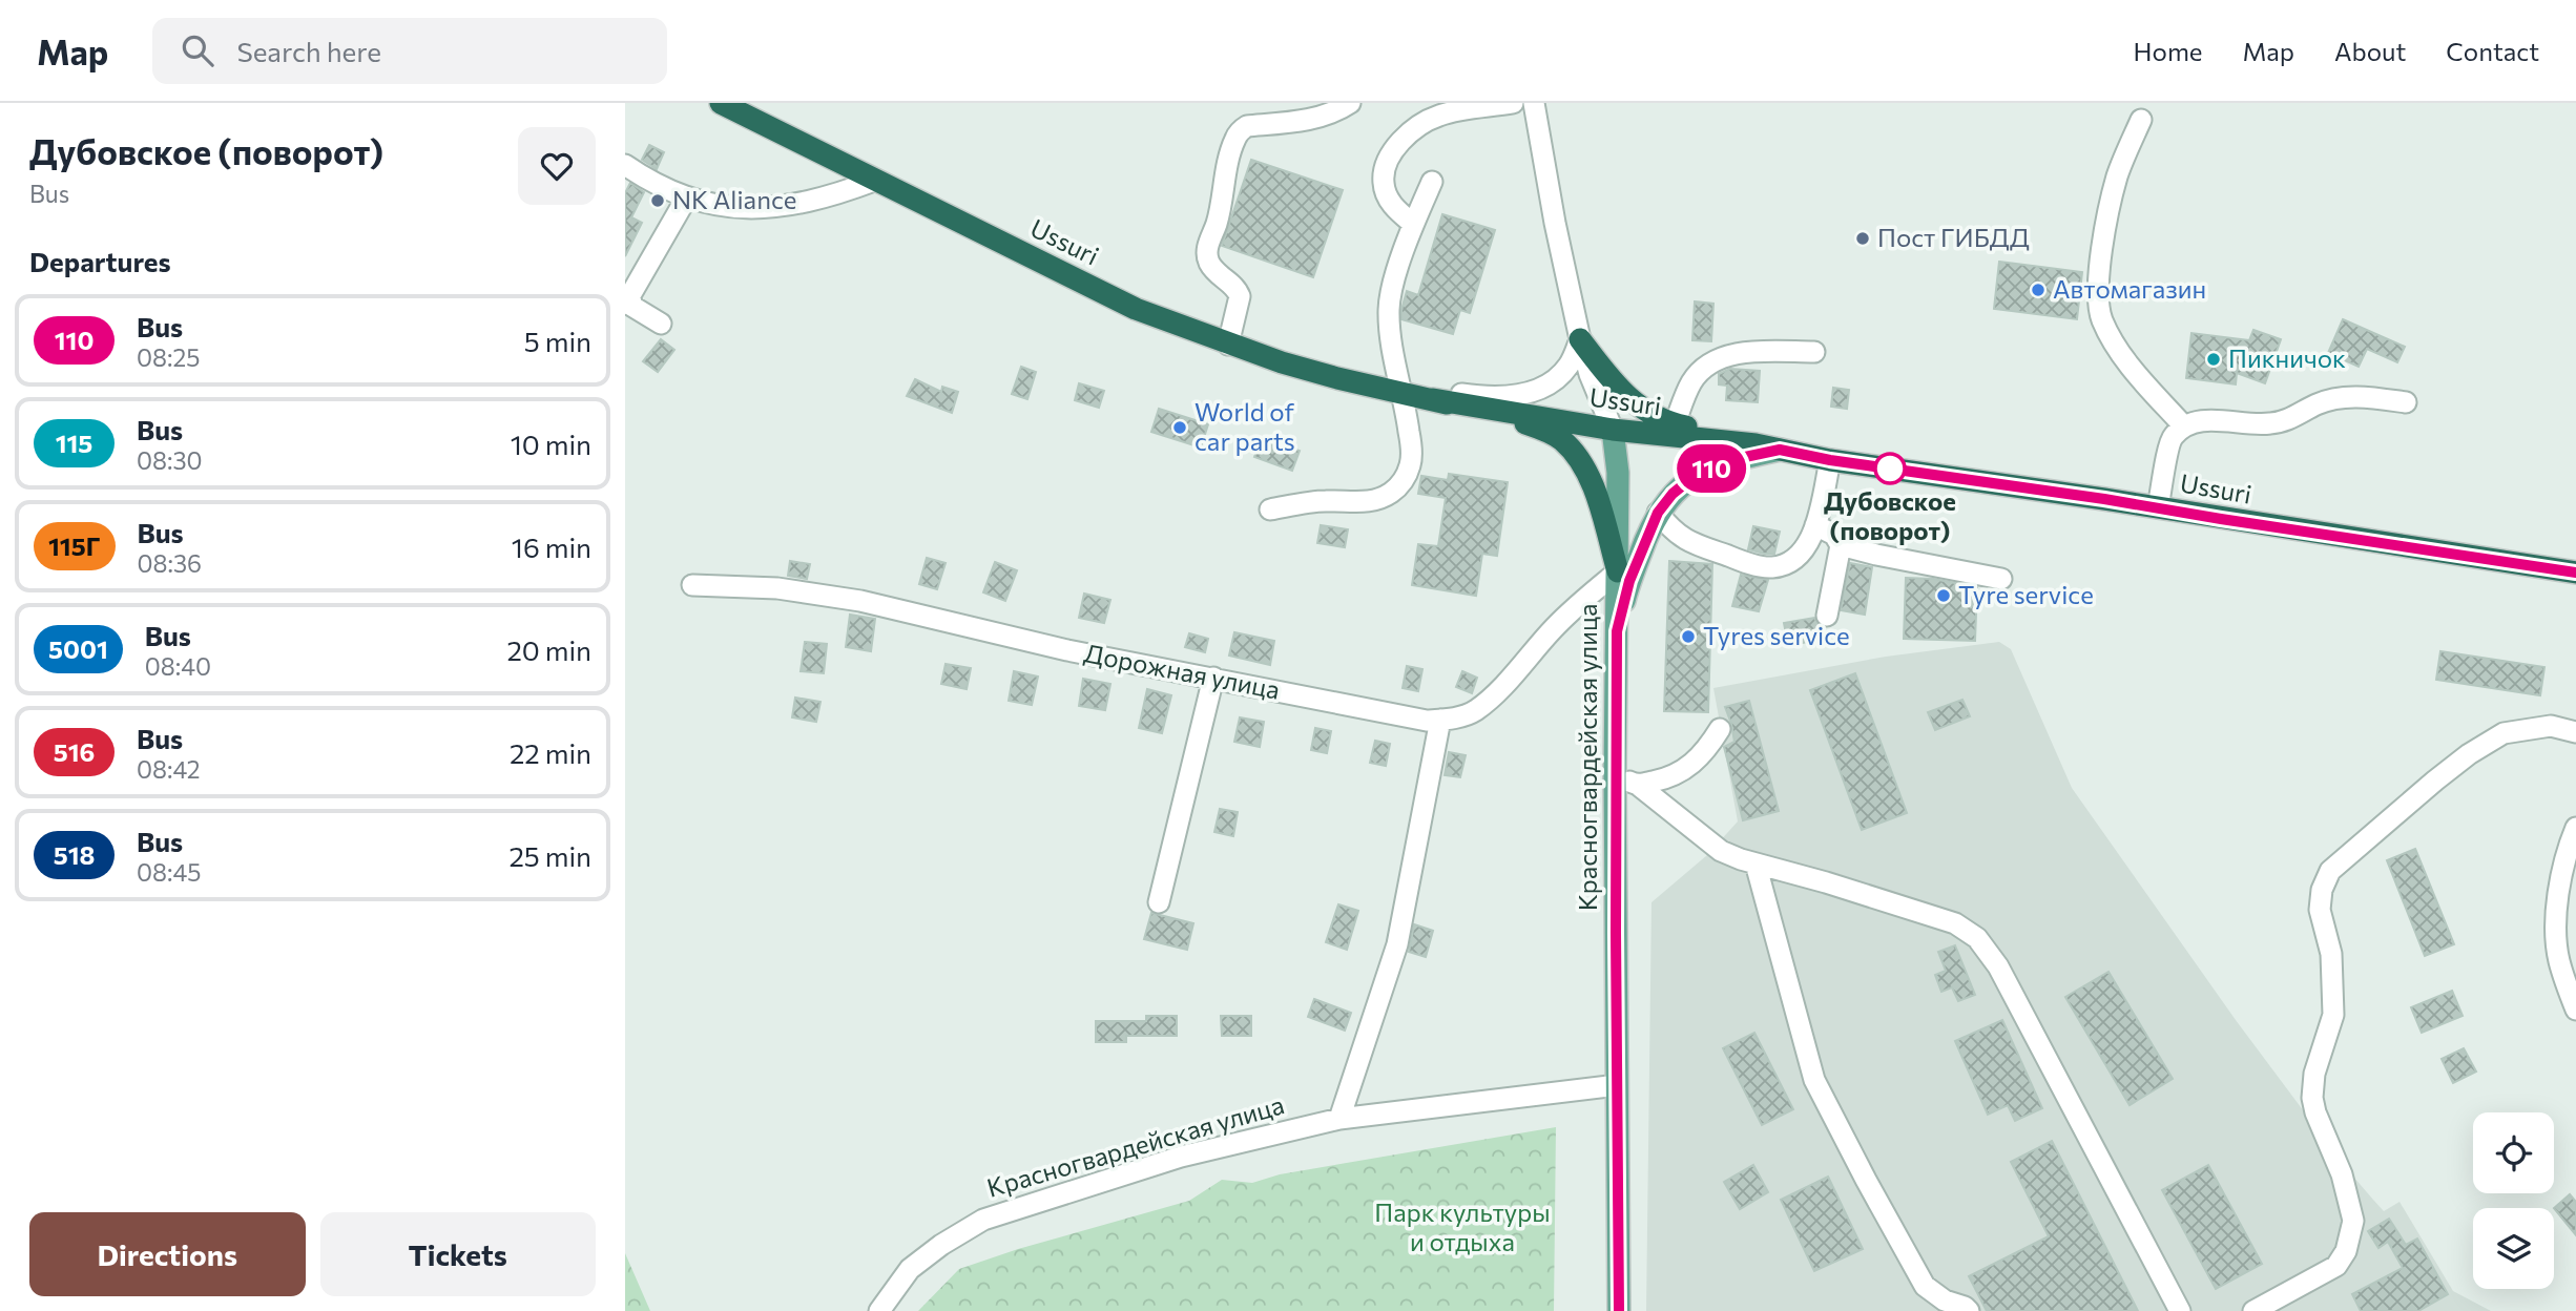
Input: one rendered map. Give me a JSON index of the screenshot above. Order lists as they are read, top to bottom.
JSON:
{
  "streets": {
    "highway": ["Ussuri"],
    "main road": ["Красногвардейская улица"],
    "street": ["Дорожная улица"]
  },
  "crossings": [
    ["Ussuri", "Красногвардейская улица"],
    ["Дорожная улица", "Красногвардейская улица"]
  ],
  "parks": ["Парк культуры и отдыха"],
  "places": [
    "NK Aliance",
    "Пост ГИБДД",
    "Автомагазин",
    "Пикничок",
    "World of car parts",
    "Дубовское (поворот)",
    "Tyre service",
    "Tyres service"
  ],
  "lines": ["bus line 110"],
  "page": {
    "header": "Map",
    "search": "Search here",
    "nav": [
      "Home",
      "Map",
      "About",
      "Contact"
    ],
    "heading": [
      ["Дубовское (поворот)", "Bus"],
      "Departures"
    ],
    "on_map": "110",
    "list": [
      {
        "mark": "110",
        "name": "Bus",
        "note": "08:25",
        "value": "5 min"
      },
      {
        "mark": "115",
        "name": "Bus",
        "note": "08:30",
        "value": "10 min"
      },
      {
        "mark": "115Г",
        "name": "Bus",
        "note": "08:36",
        "value": "16 min"
      },
      {
        "mark": "5001",
        "name": "Bus",
        "note": "08:40",
        "value": "20 min"
      },
      {
        "mark": "516",
        "name": "Bus",
        "note": "08:42",
        "value": "22 min"
      },
      {
        "mark": "518",
        "name": "Bus",
        "note": "08:45",
        "value": "25 min"
      }
    ],
    "buttons": ["Directions", "Tickets"]
  }
}
